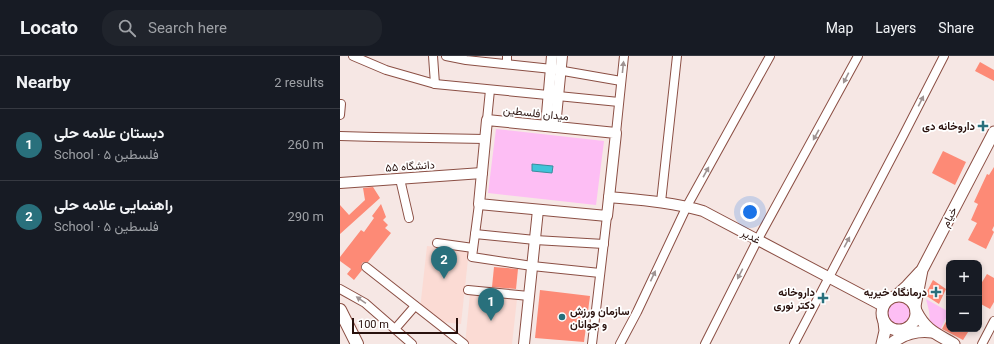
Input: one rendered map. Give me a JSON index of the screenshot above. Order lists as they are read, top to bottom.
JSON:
{
  "streets": {
    "main road": ["خیام"],
    "street": ["میدان فلسطین", "دانشگاه ۵۵", "غدیر"]
  },
  "crossings": [
    ["میدان فلسطین", "دانشگاه ۵۵"],
    ["خیام", "غدیر"]
  ],
  "places": {
    "health": ["داروخانه دی", "درمانگاه خیریه", "داروخانه دکتر نوری"],
    "other": ["سازمان ورزش و جوانان"]
  },
  "scale_bar": "100 m",
  "page": {
    "header": "Locato",
    "search": "Search here",
    "nav": ["Map", "Layers", "Share"],
    "heading": ["Nearby", "2 results"],
    "list": [
      {
        "mark": "1",
        "name": "دبستان علامه حلی",
        "note": "School · فلسطین ۵",
        "value": "260 m"
      },
      {
        "mark": "2",
        "name": "راهنمایی علامه حلی",
        "note": "School · فلسطین ۵",
        "value": "290 m"
      }
    ],
    "pins": ["2", "1"],
    "map_buttons": ["+", "−"],
    "scale": "100 m"
  }
}
